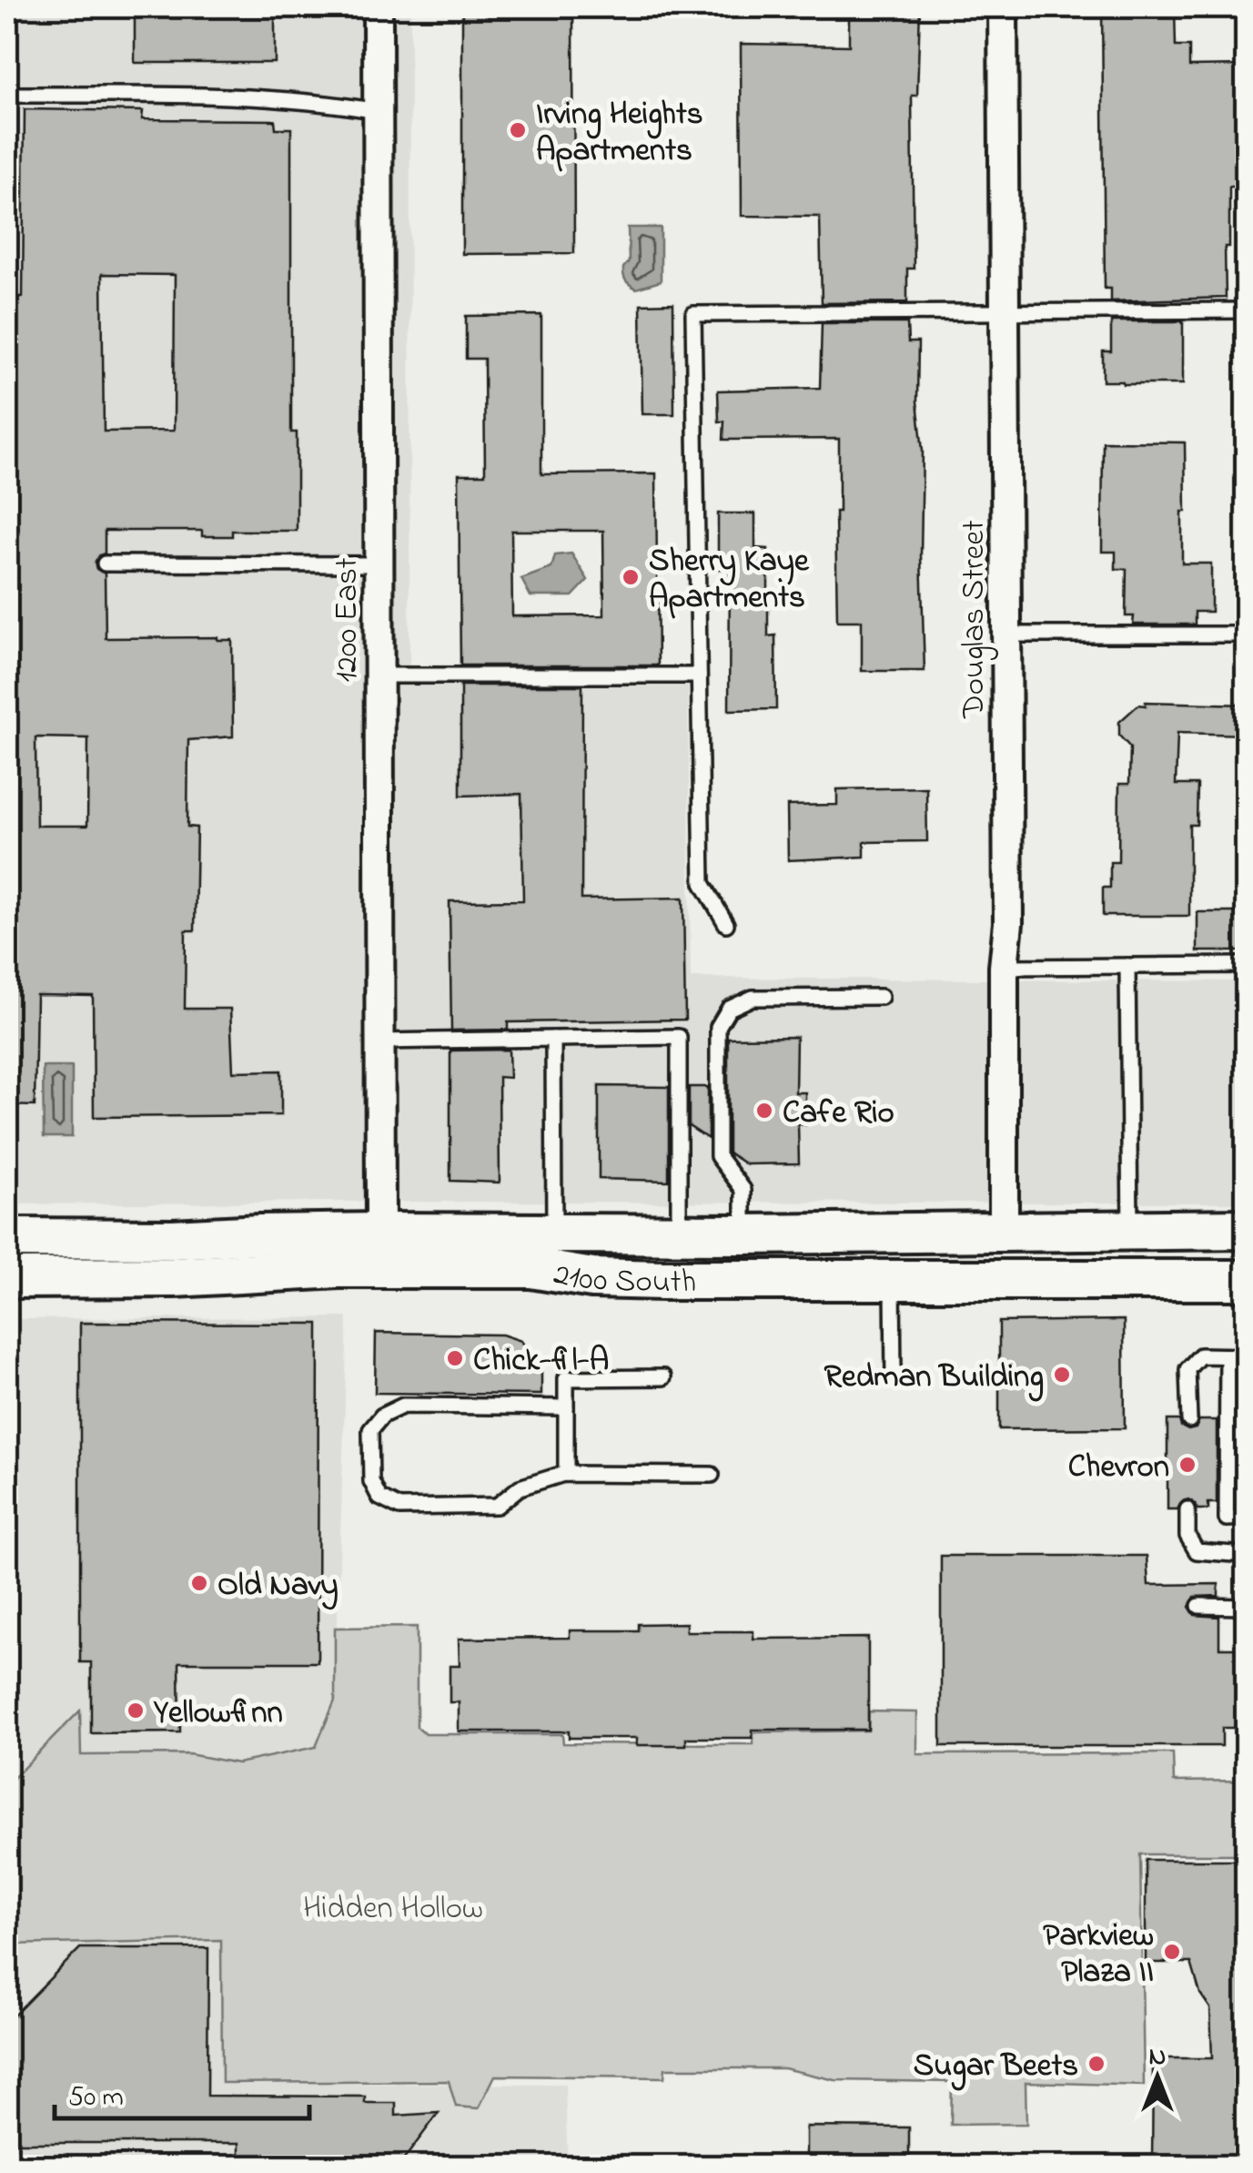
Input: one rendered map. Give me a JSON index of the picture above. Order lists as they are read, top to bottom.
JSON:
{
  "streets": {
    "main road": ["2100 South"],
    "street": ["Douglas Street", "1200 East"]
  },
  "crossings": [
    ["Douglas Street", "2100 South"],
    ["1200 East", "2100 South"]
  ],
  "parks": ["Hidden Hollow"],
  "places": [
    "Irving Heights Apartments",
    "Sherry Kaye Apartments",
    "Cafe Rio",
    "Chick-fil-A",
    "Redman Building",
    "Chevron",
    "Old Navy",
    "Yellowfinn",
    "Parkview Plaza II",
    "Sugar Beets"
  ],
  "scale_bar": "50 m",
  "north": "top"
}
